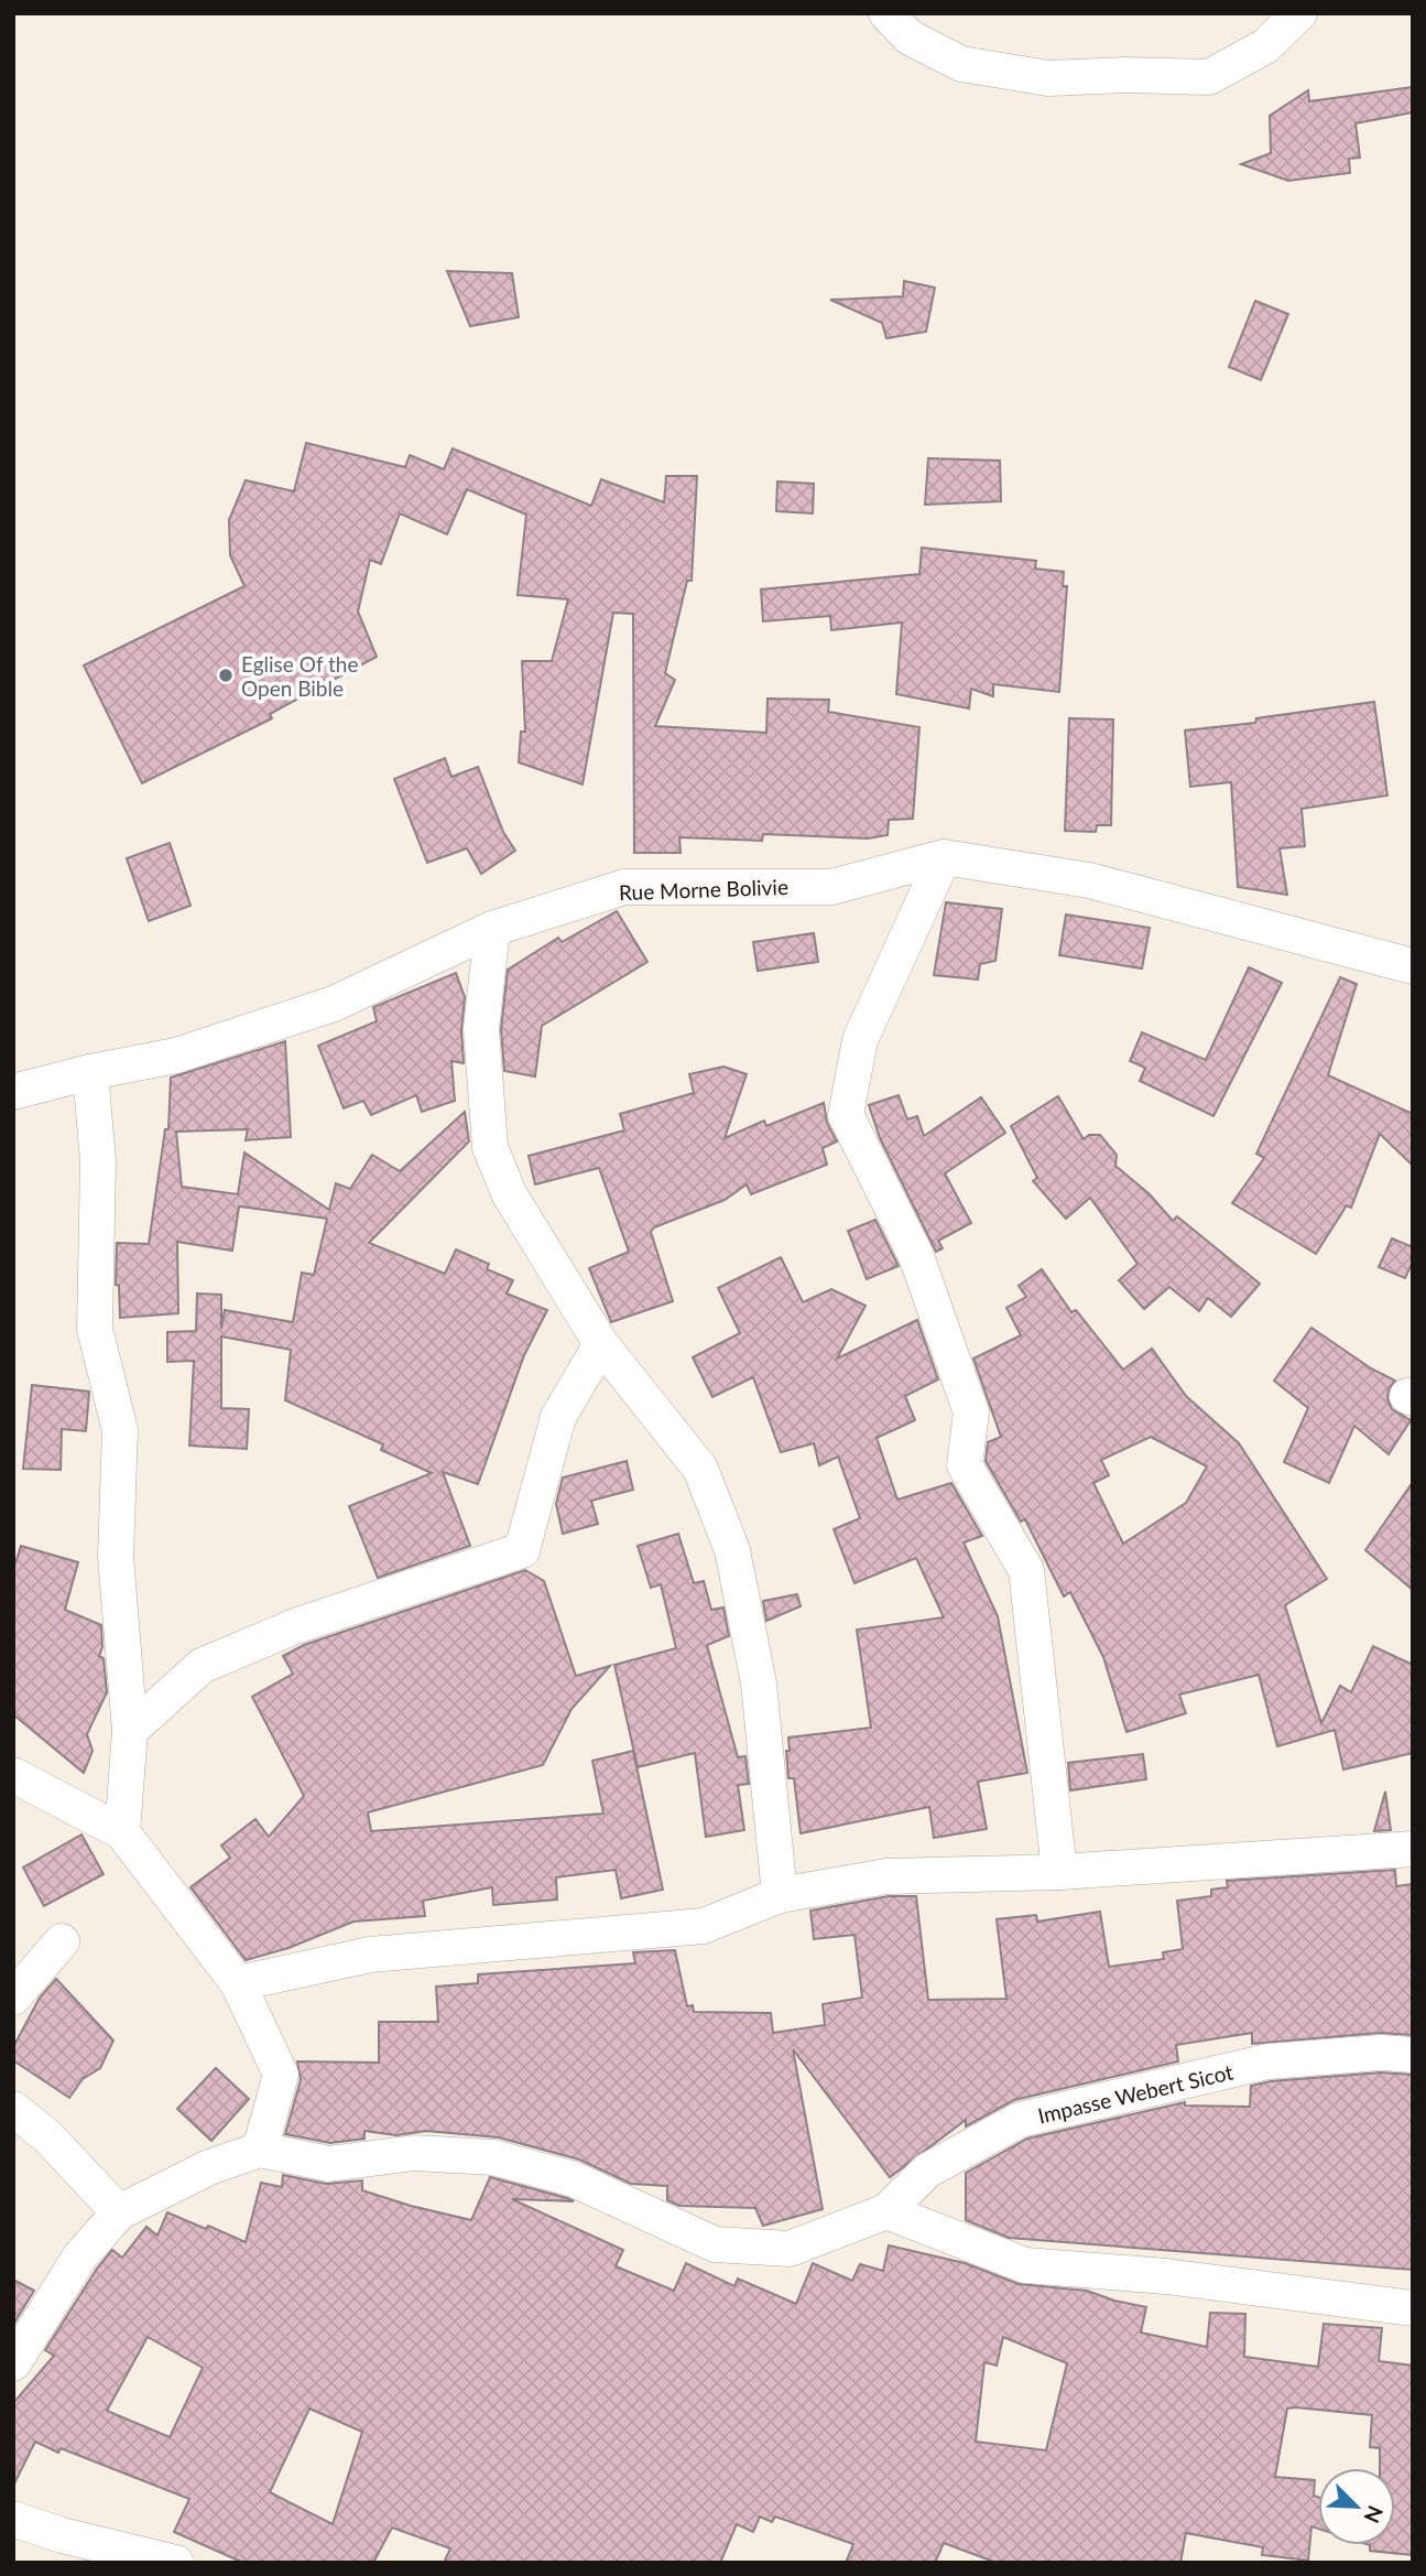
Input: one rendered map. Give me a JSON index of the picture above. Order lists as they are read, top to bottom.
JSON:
{
  "streets": {
    "street": ["Rue Morne Bolivie", "Impasse Webert Sicot"]
  },
  "places": ["Eglise Of the Open Bible"],
  "north": "bottom right"
}
